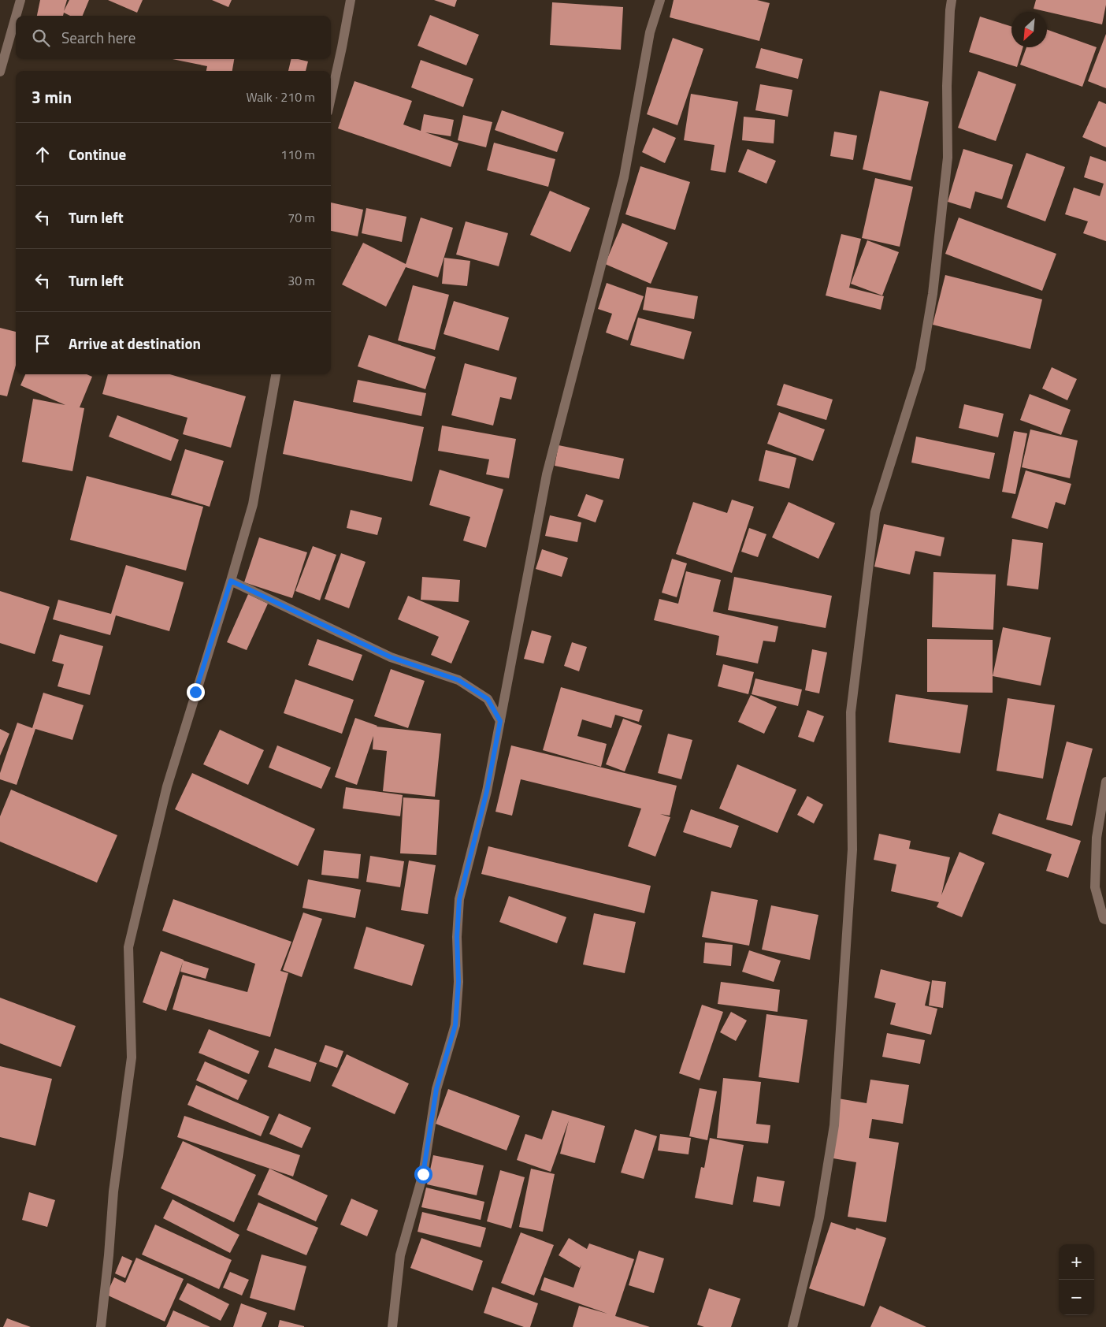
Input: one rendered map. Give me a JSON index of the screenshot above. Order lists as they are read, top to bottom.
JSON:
{
  "north": "bottom left",
  "page": {
    "search": "Search here",
    "heading": ["3 min", "Walk · 210 m"],
    "list": [
      ["Continue", "110 m"],
      ["Turn left", "70 m"],
      ["Turn left", "30 m"],
      "Arrive at destination"
    ],
    "map_buttons": ["+", "−"]
  }
}
